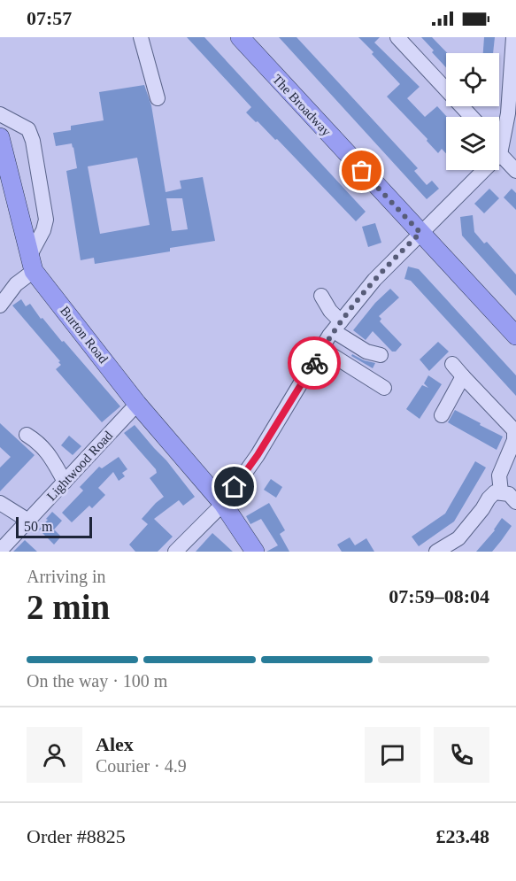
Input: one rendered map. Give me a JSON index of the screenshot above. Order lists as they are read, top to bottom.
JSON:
{
  "streets": {
    "main road": ["The Broadway", "Burton Road"],
    "street": ["Lightwood Road"]
  },
  "crossings": [
    ["Burton Road", "Lightwood Road"]
  ],
  "scale_bar": "50 m",
  "page": {
    "status": "07:57",
    "scale": "50 m",
    "heading": ["2 min", "Arriving in", "07:59–08:04"],
    "panel": [
      "Alex",
      "Courier · 4.9",
      "Order #8825",
      "£23.48"
    ],
    "bar": "On the way · 100 m"
  }
}
